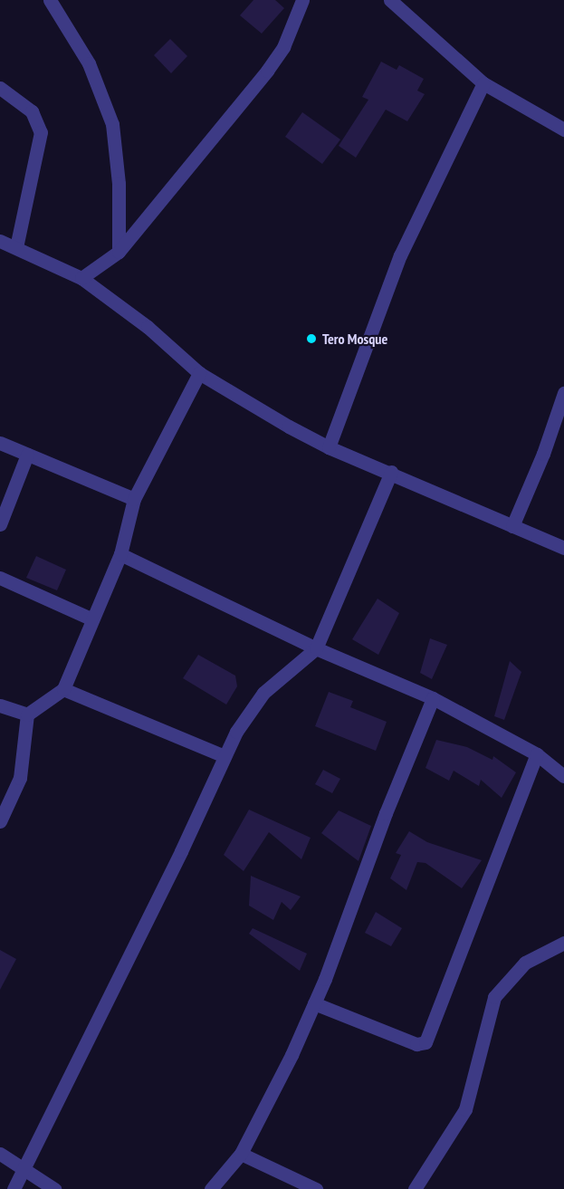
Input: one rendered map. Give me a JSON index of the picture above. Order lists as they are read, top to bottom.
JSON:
{
  "places": ["Tero Mosque"]
}
